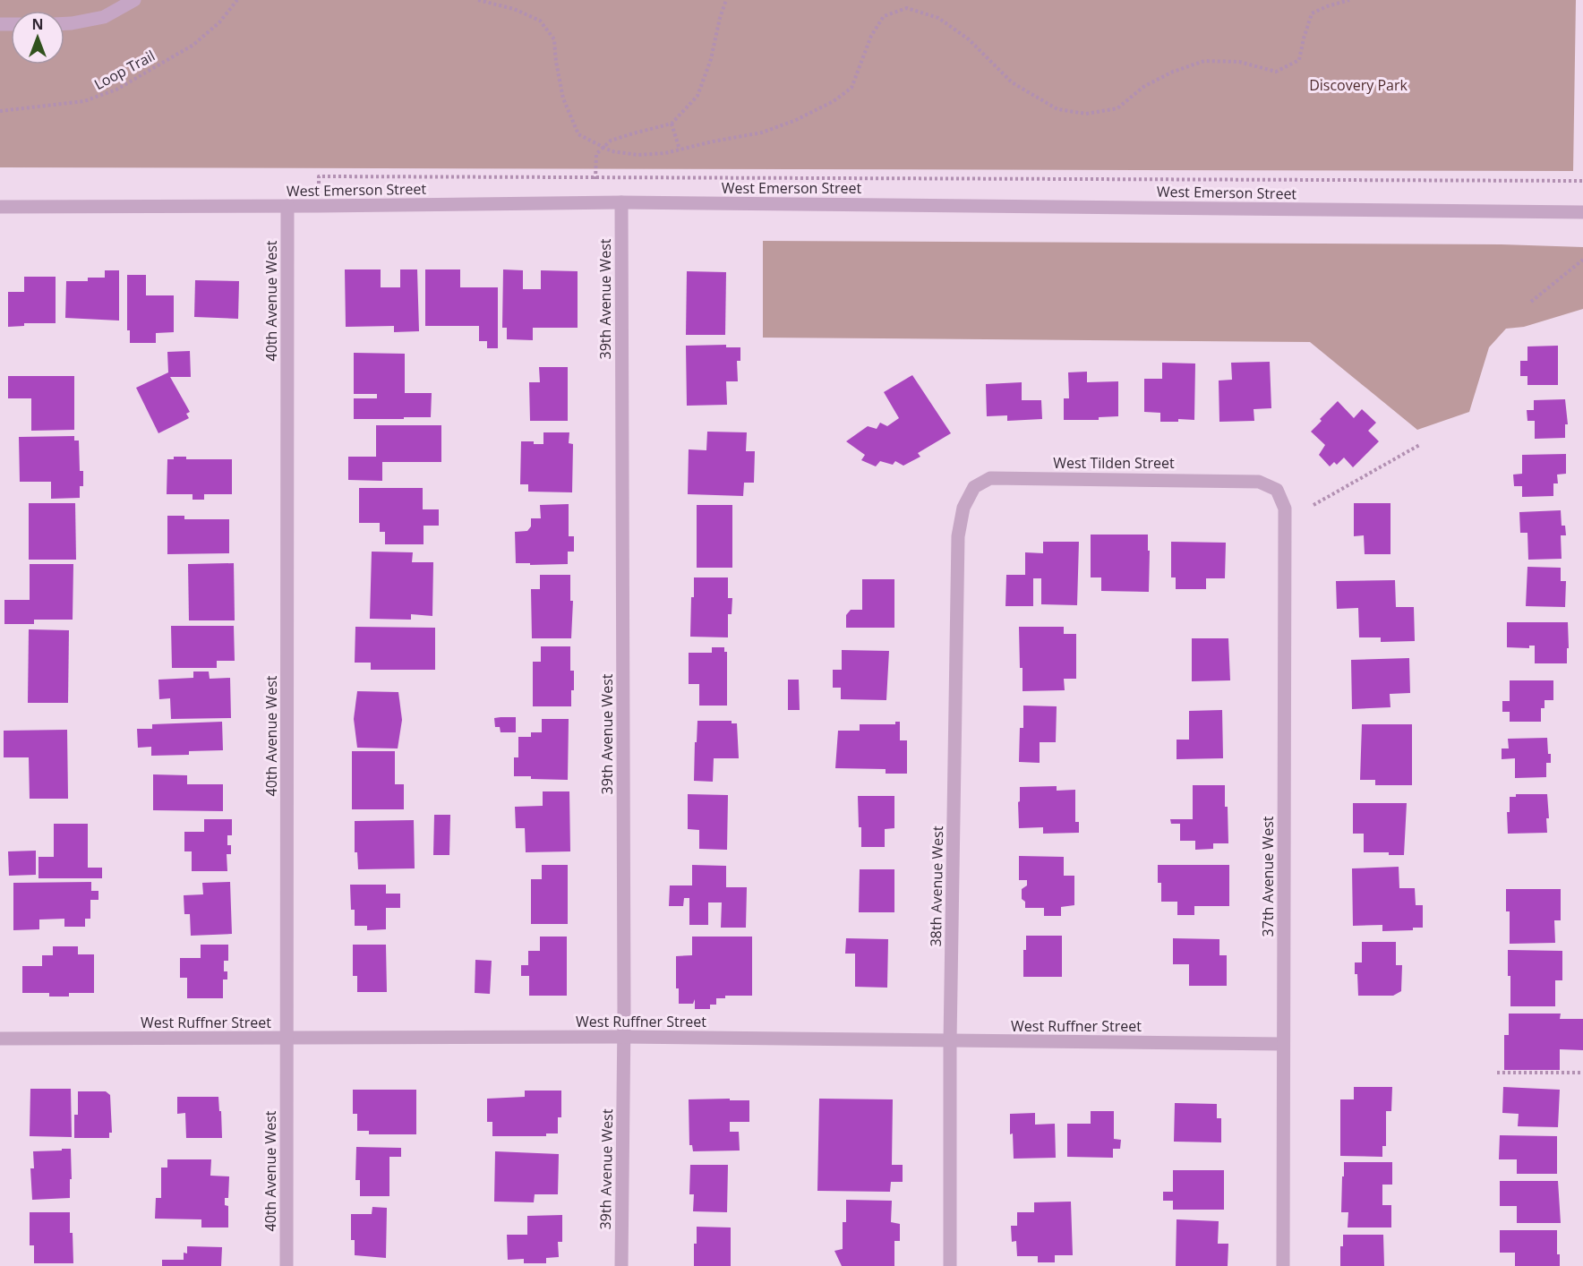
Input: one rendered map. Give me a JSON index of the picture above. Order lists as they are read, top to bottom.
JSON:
{
  "streets": {
    "street": [
      "West Emerson Street",
      "39th Avenue West",
      "40th Avenue West",
      "West Tilden Street",
      "37th Avenue West",
      "38th Avenue West",
      "West Ruffner Street"
    ],
    "path": ["Loop Trail"]
  },
  "crossings": [
    ["West Emerson Street", "39th Avenue West"],
    ["West Emerson Street", "40th Avenue West"],
    ["39th Avenue West", "West Ruffner Street"],
    ["40th Avenue West", "West Ruffner Street"],
    ["West Tilden Street", "37th Avenue West"],
    ["West Tilden Street", "38th Avenue West"],
    ["37th Avenue West", "West Ruffner Street"],
    ["38th Avenue West", "West Ruffner Street"]
  ],
  "parks": ["Discovery Park"],
  "north": "top"
}
